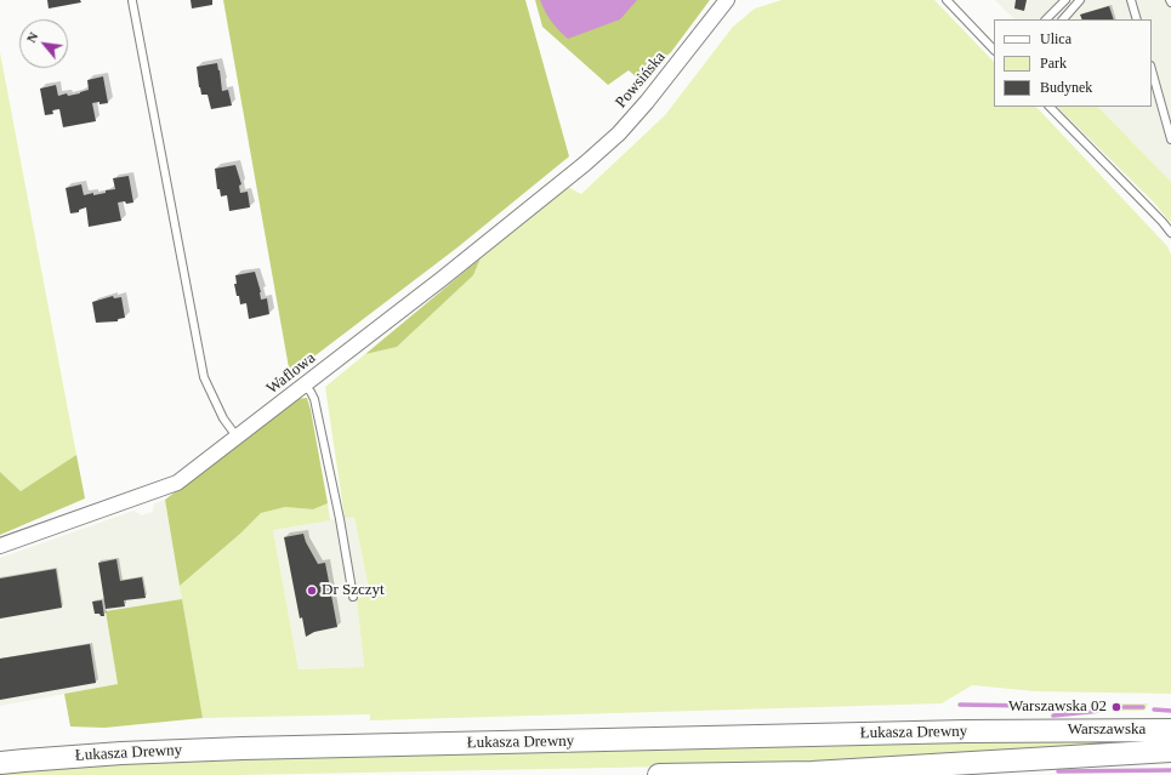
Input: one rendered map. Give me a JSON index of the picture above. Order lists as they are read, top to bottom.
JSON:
{
  "streets": {
    "main road": ["Warszawska", "Łukasza Drewny"],
    "street": ["Powsińska", "Waflowa"]
  },
  "crossings": [
    ["Powsińska", "Waflowa"],
    ["Warszawska", "Łukasza Drewny"]
  ],
  "places": ["Dr Szczyt", "Warszawska 02"],
  "legend": ["Ulica", "Park", "Budynek"],
  "north": "top left"
}
